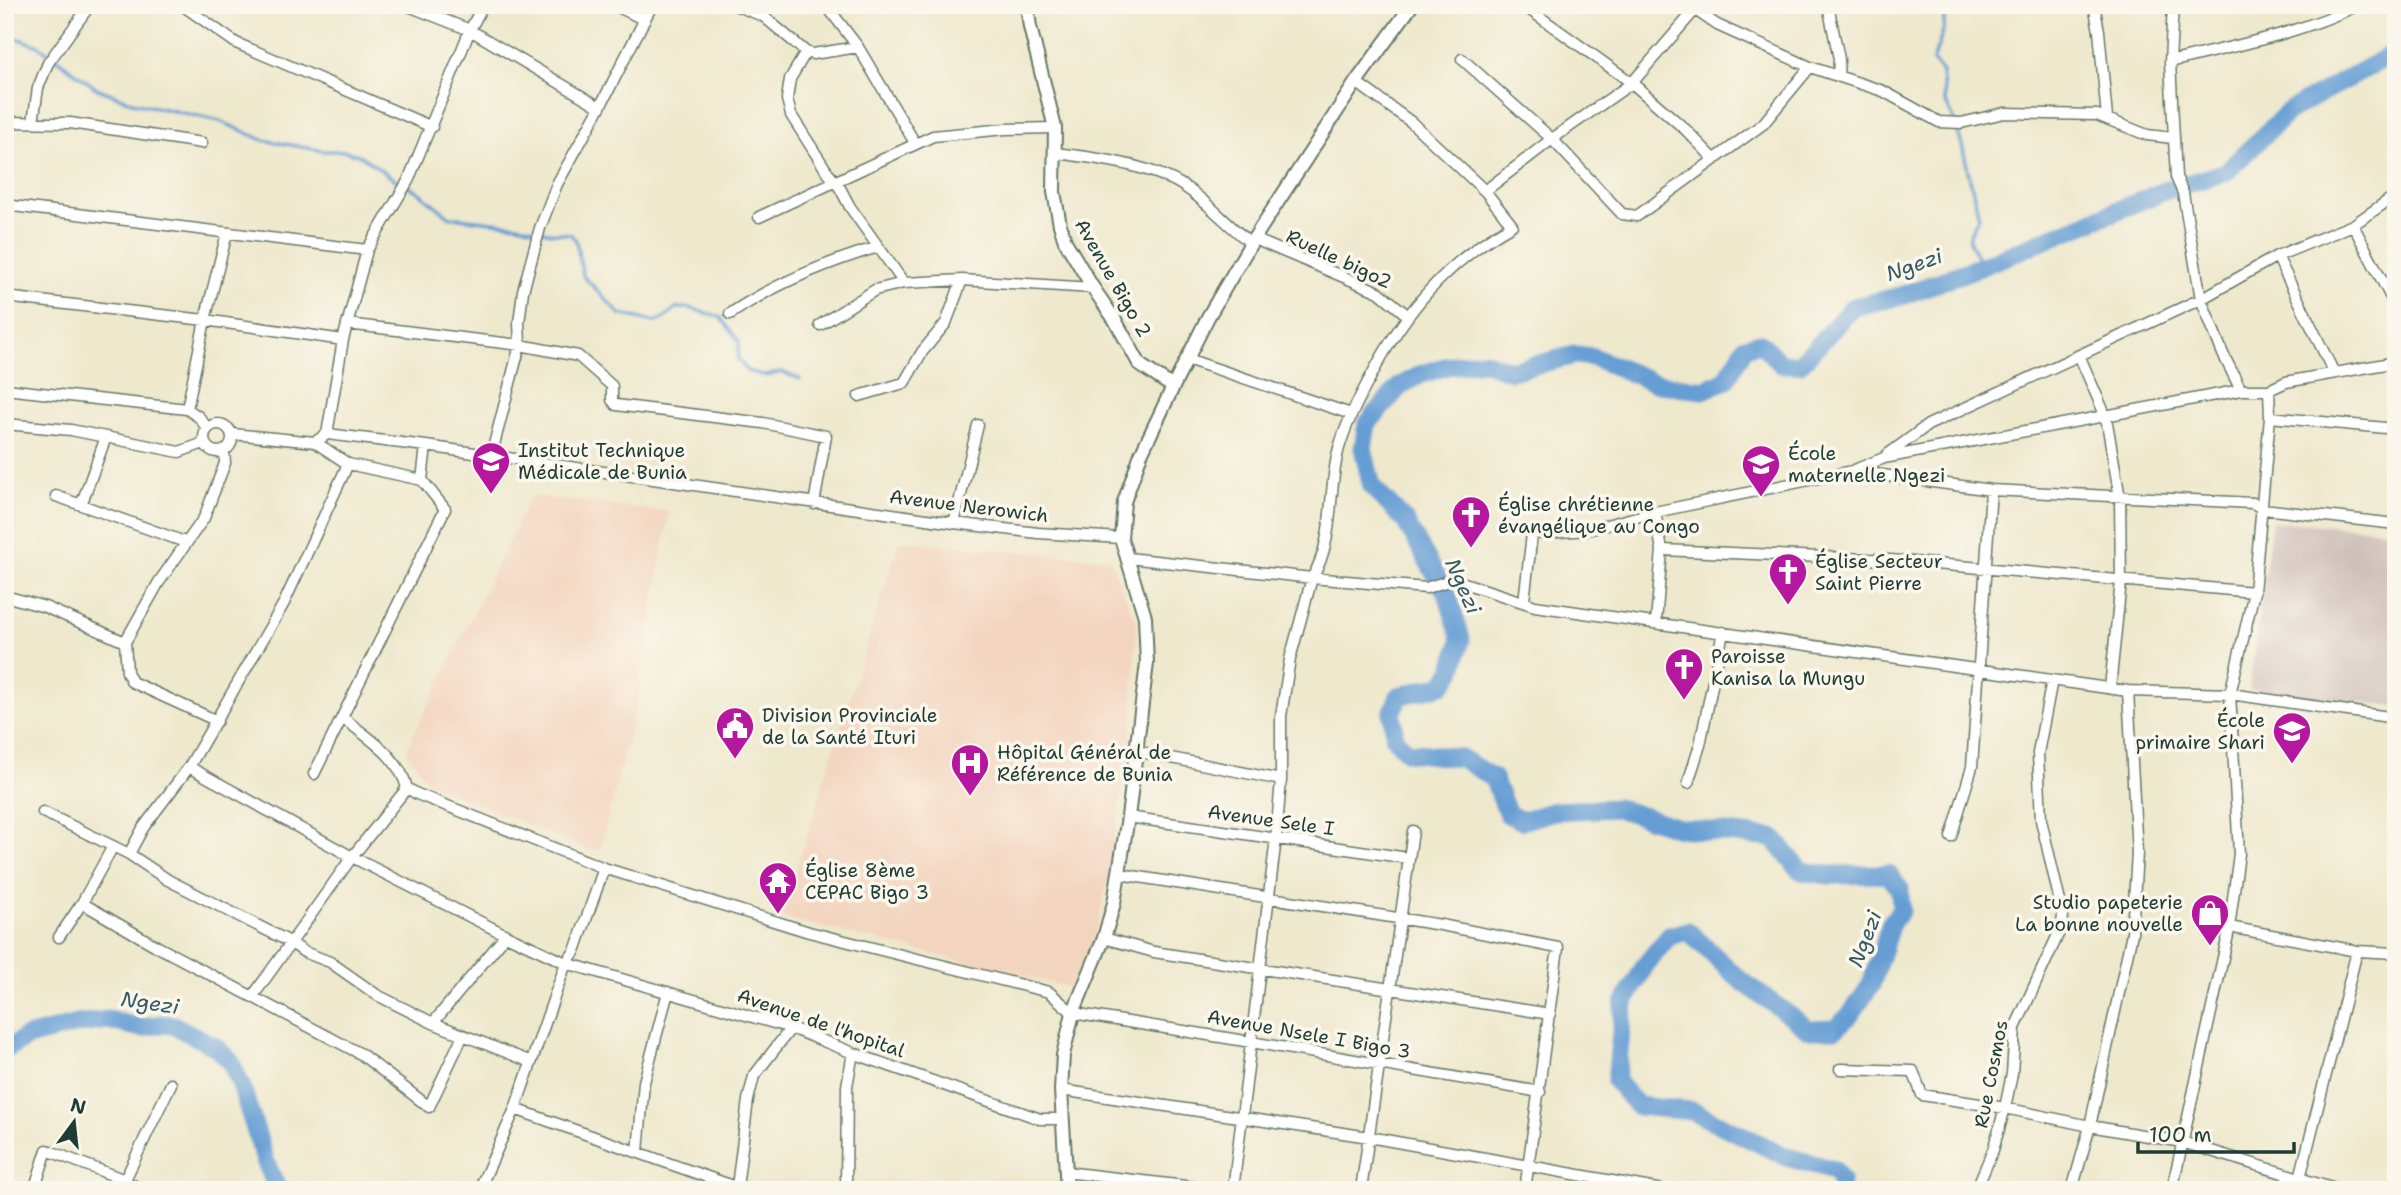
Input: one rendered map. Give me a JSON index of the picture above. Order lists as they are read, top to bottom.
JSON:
{
  "streets": {
    "street": [
      "Ruelle bigo2",
      "Avenue Bigo 2",
      "Avenue Nerowich",
      "Avenue Sele I",
      "Avenue de l'hopital",
      "Avenue Nsele I Bigo 3",
      "Rue Cosmos"
    ]
  },
  "crossings": [
    ["Ruelle bigo2", "Avenue Bigo 2"]
  ],
  "water": ["Ngezi"],
  "places": {
    "school or university": ["Institut Technique Médicale de Bunia", "École maternelle Ngezi", "École primaire Shari"],
    "church": ["Église chrétienne évangélique au Congo", "Église Secteur Saint Pierre", "Paroisse Kanisa la Mungu"],
    "public building": ["Division Provinciale de la Santé Ituri"],
    "hospital": ["Hôpital Général de Référence de Bunia"],
    "temple": ["Église 8ème CEPAC Bigo 3"],
    "shop": ["Studio papeterie La bonne nouvelle"]
  },
  "scale_bar": "100 m",
  "north": "top"
}
